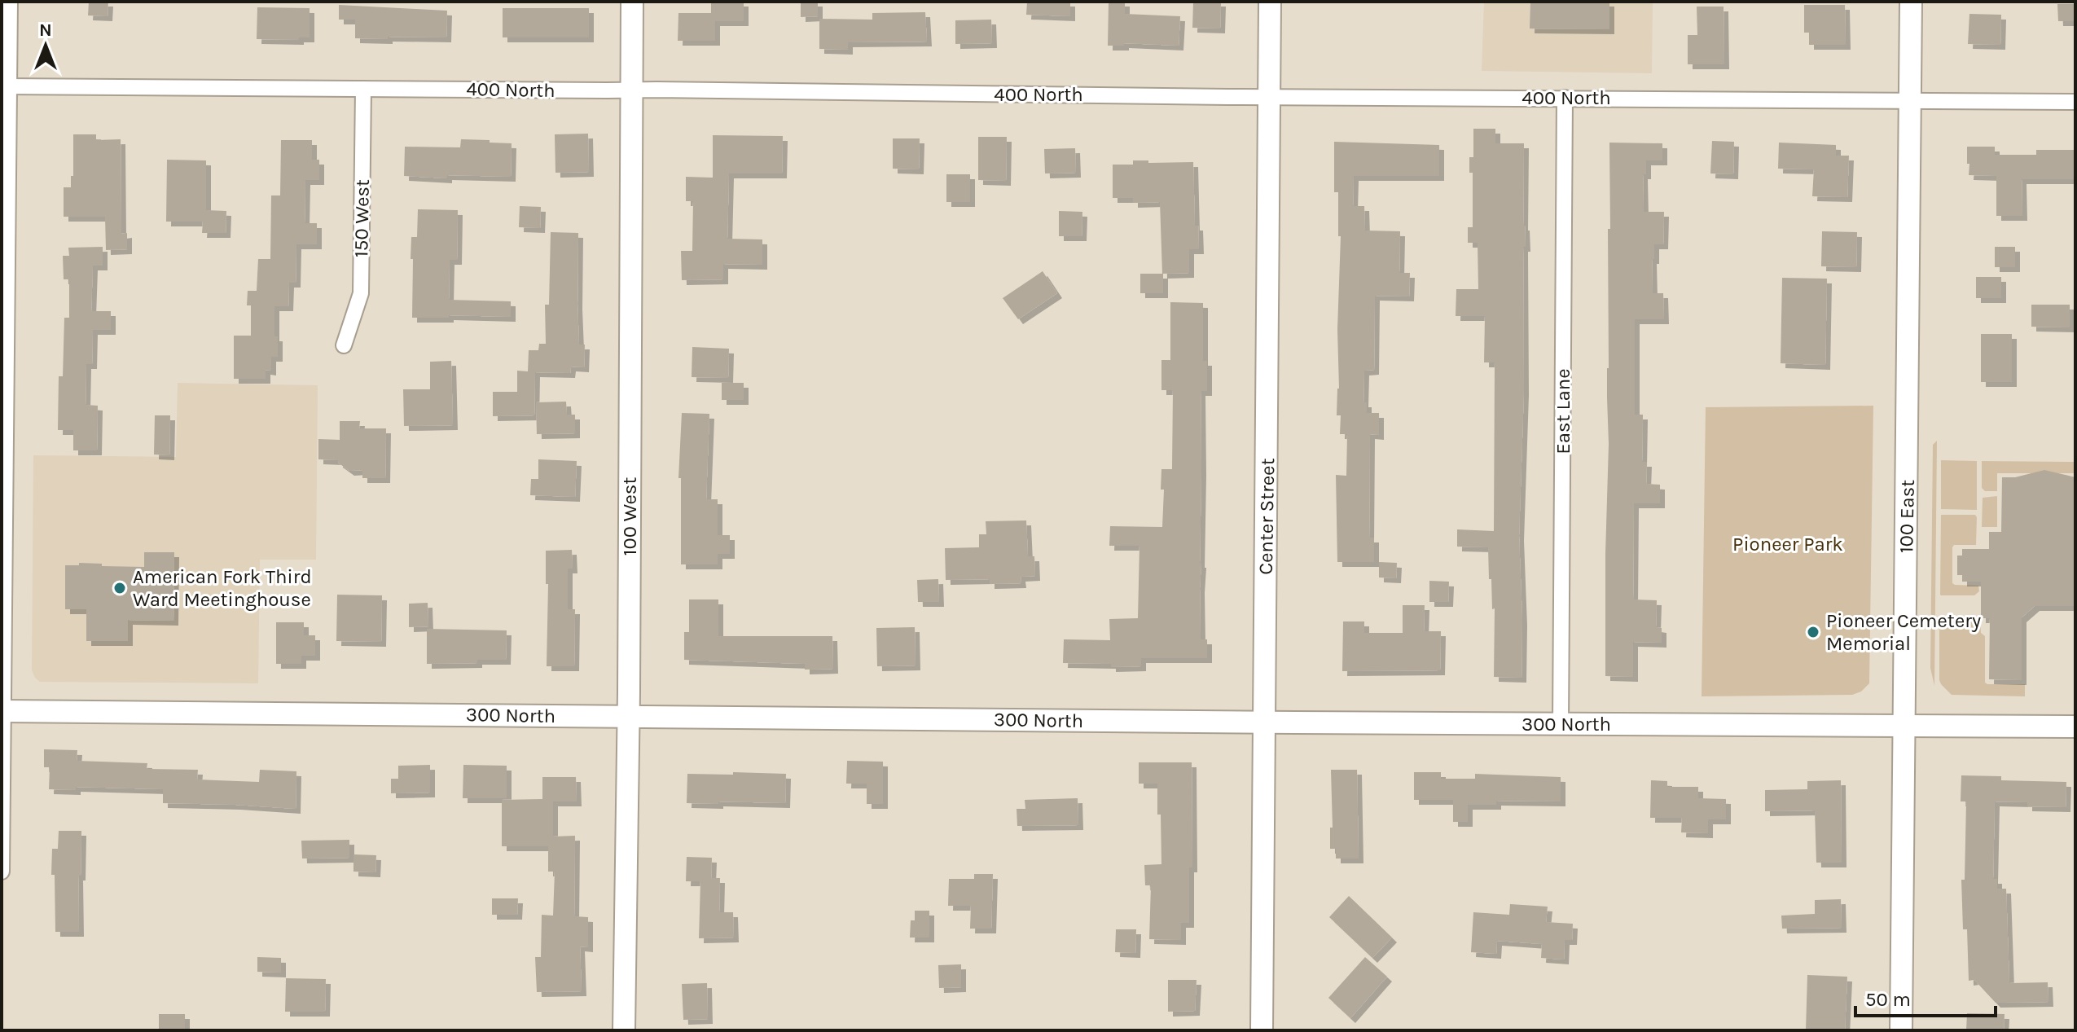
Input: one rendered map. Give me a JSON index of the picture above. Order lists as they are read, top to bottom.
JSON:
{
  "streets": {
    "street": [
      "400 North",
      "150 West",
      "East Lane",
      "100 West",
      "Center Street",
      "100 East",
      "300 North"
    ]
  },
  "crossings": [
    ["400 North", "150 West"],
    ["400 North", "East Lane"],
    ["400 North", "100 West"],
    ["400 North", "Center Street"],
    ["400 North", "100 East"],
    ["East Lane", "300 North"],
    ["100 West", "300 North"],
    ["Center Street", "300 North"],
    ["100 East", "300 North"]
  ],
  "parks": ["Pioneer Park"],
  "places": ["American Fork Third Ward Meetinghouse", "Pioneer Cemetery Memorial"],
  "scale_bar": "50 m",
  "north": "top"
}
